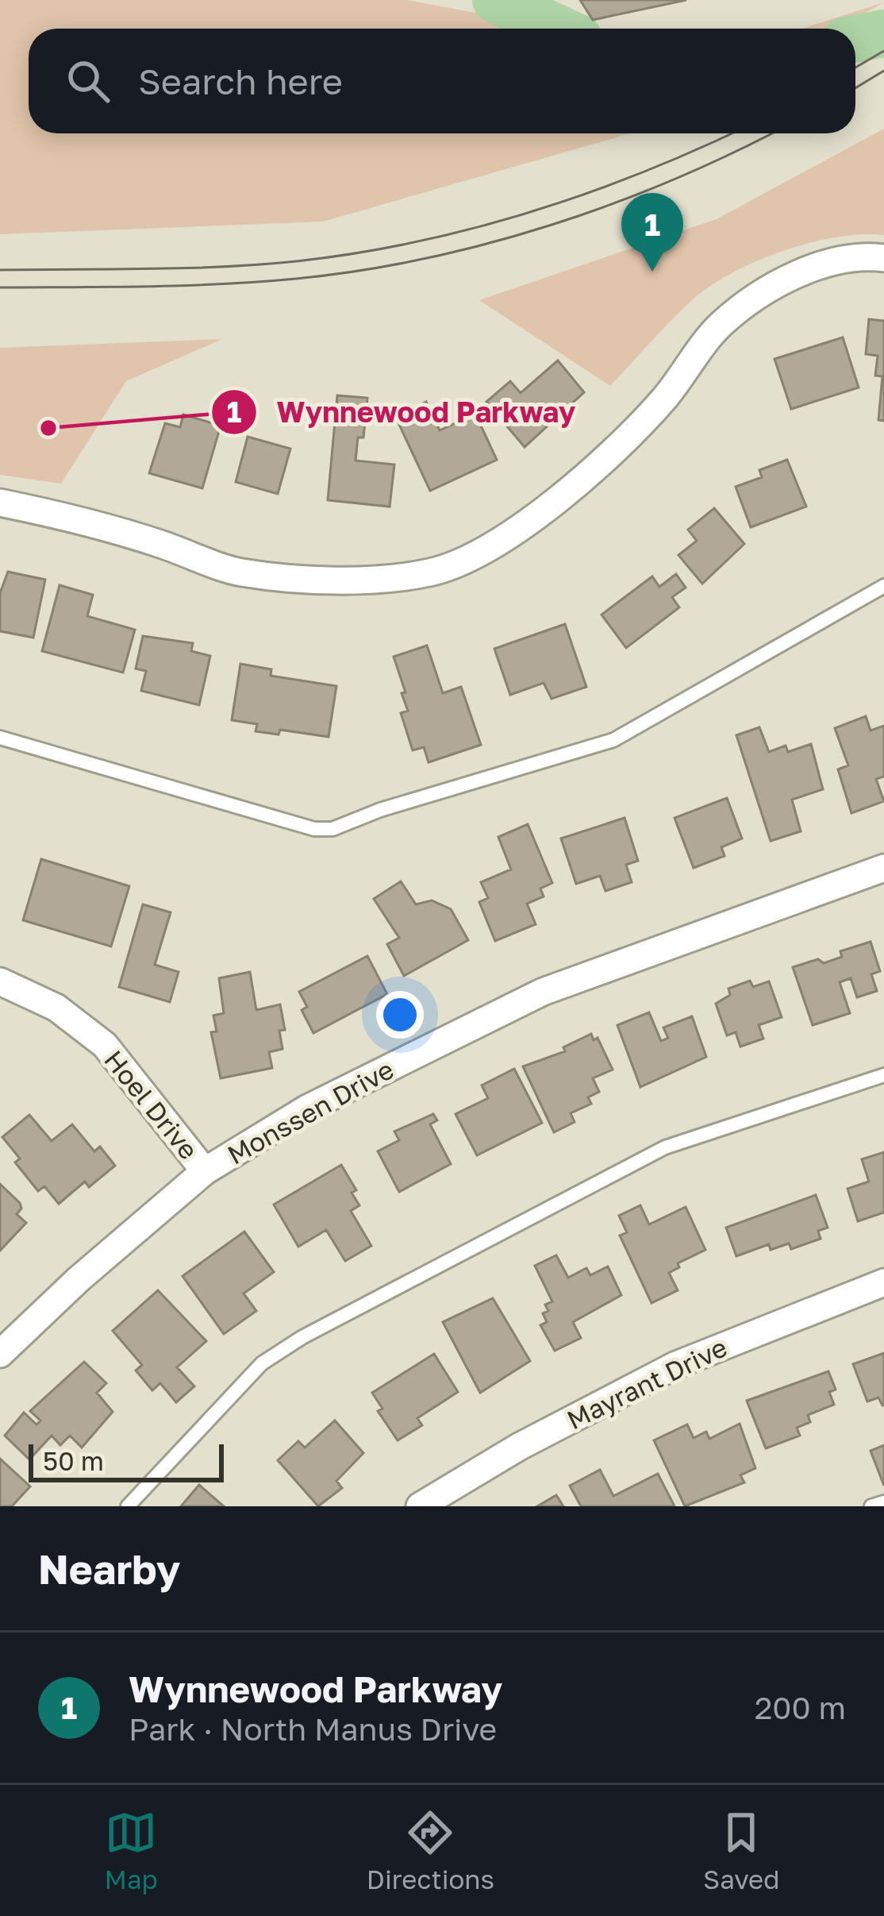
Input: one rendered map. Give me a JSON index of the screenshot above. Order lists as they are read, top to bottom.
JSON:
{
  "streets": {
    "street": ["Hoel Drive", "Monssen Drive", "Mayrant Drive"]
  },
  "crossings": [
    ["Hoel Drive", "Monssen Drive"]
  ],
  "places": ["Wynnewood Parkway"],
  "scale_bar": "50 m",
  "page": {
    "search": "Search here",
    "pins": "1",
    "scale": "50 m",
    "heading": "Nearby",
    "list": [
      {
        "mark": "1",
        "name": "Wynnewood Parkway",
        "note": "Park · North Manus Drive",
        "value": "200 m"
      }
    ],
    "nav": ["Map", "Directions", "Saved"]
  }
}
